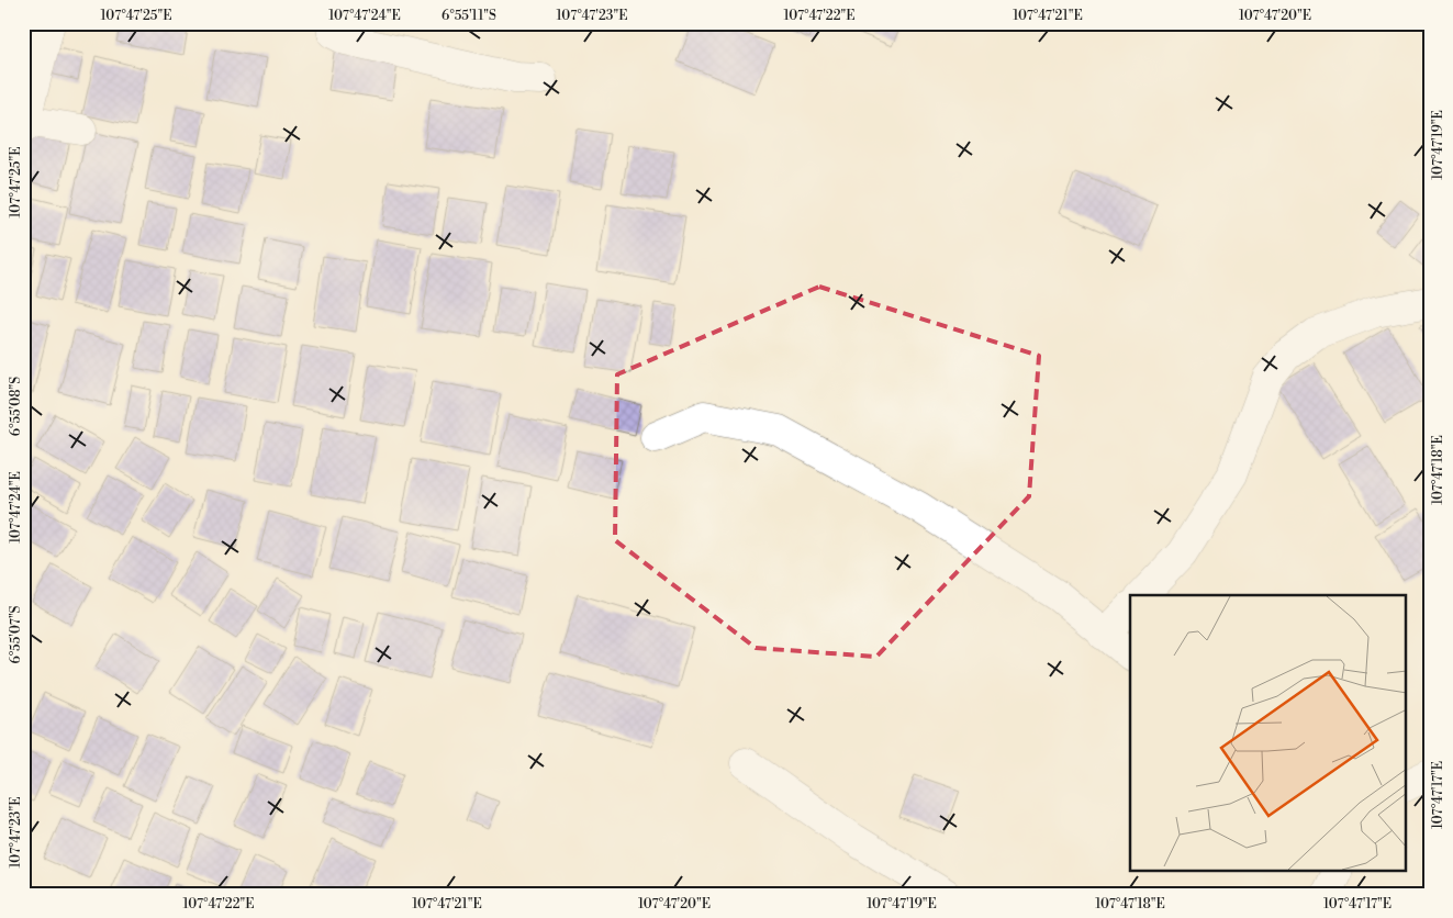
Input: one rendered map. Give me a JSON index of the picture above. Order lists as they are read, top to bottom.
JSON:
{
  "coordinates": [
    "107°47'25\"E",
    "107°47'24\"E",
    "6°55'11\"S",
    "107°47'23\"E",
    "107°47'22\"E",
    "107°47'21\"E",
    "107°47'20\"E",
    "107°47'19\"E",
    "6°55'08\"S",
    "107°47'18\"E",
    "6°55'07\"S",
    "107°47'17\"E"
  ]
}
